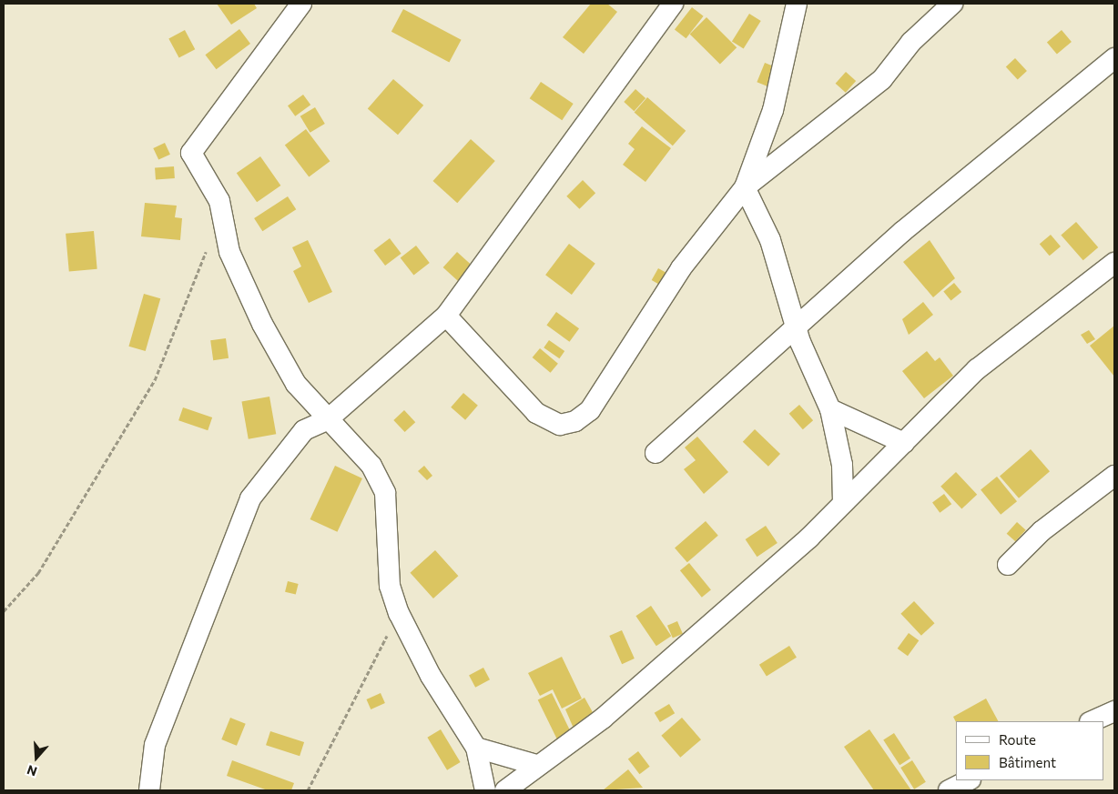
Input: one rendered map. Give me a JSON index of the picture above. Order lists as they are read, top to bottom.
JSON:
{
  "legend": ["Route", "Bâtiment"],
  "north": "bottom"
}
